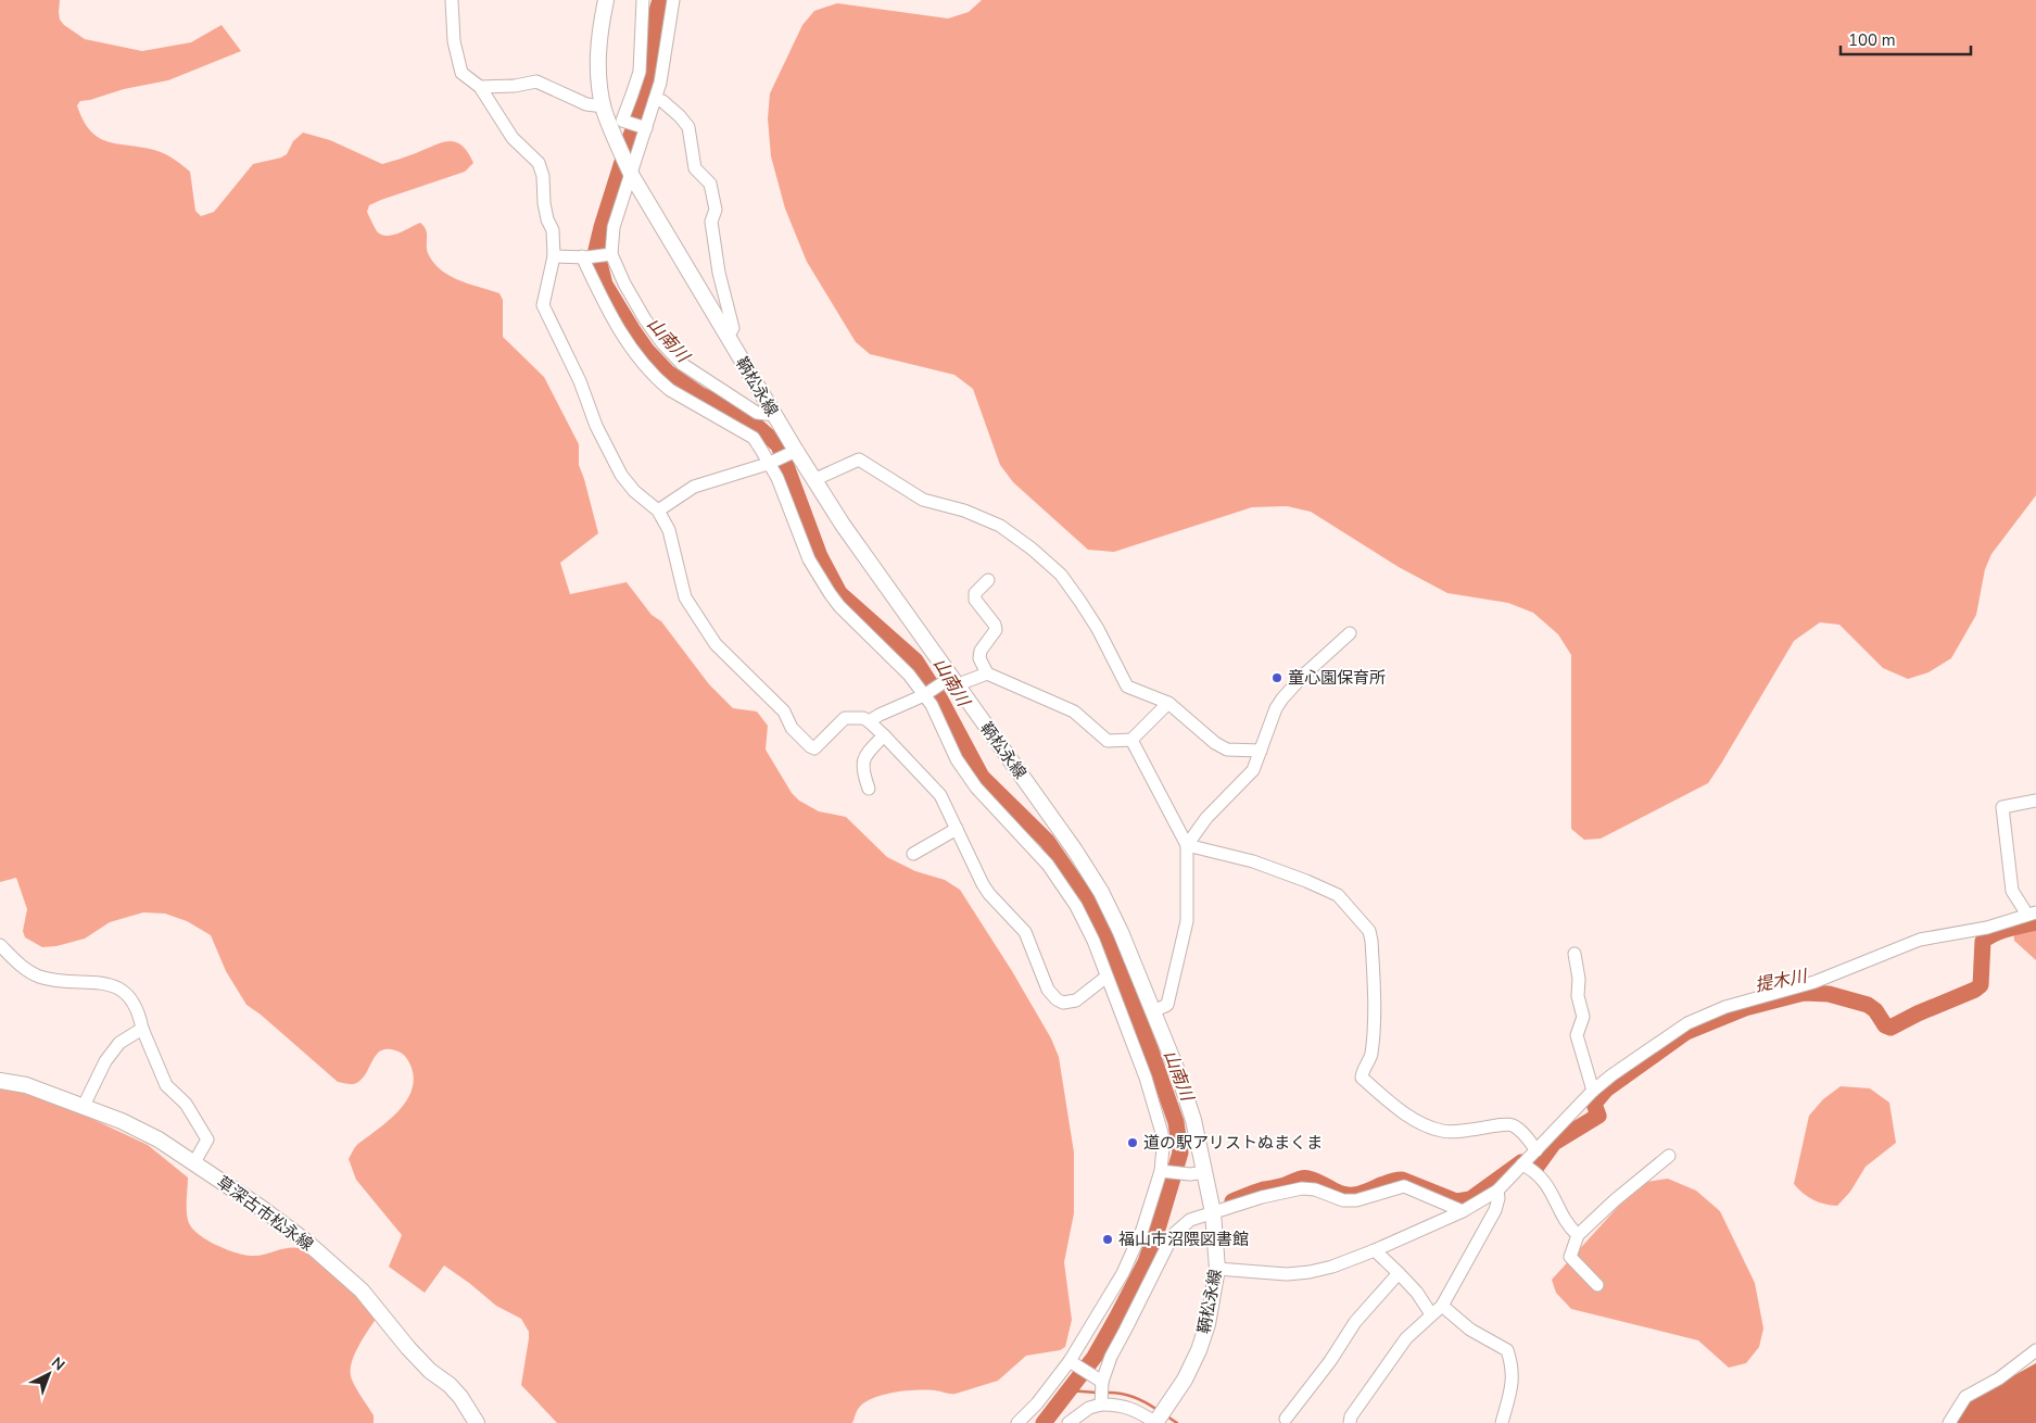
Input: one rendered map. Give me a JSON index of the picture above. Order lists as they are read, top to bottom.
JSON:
{
  "streets": {
    "main road": ["鞆松永線", "草深古市松永線"]
  },
  "water": ["山南川", "提木川"],
  "places": ["童心園保育所", "道の駅アリストぬまくま", "福山市沼隈図書館"],
  "scale_bar": "100 m",
  "north": "top right"
}
